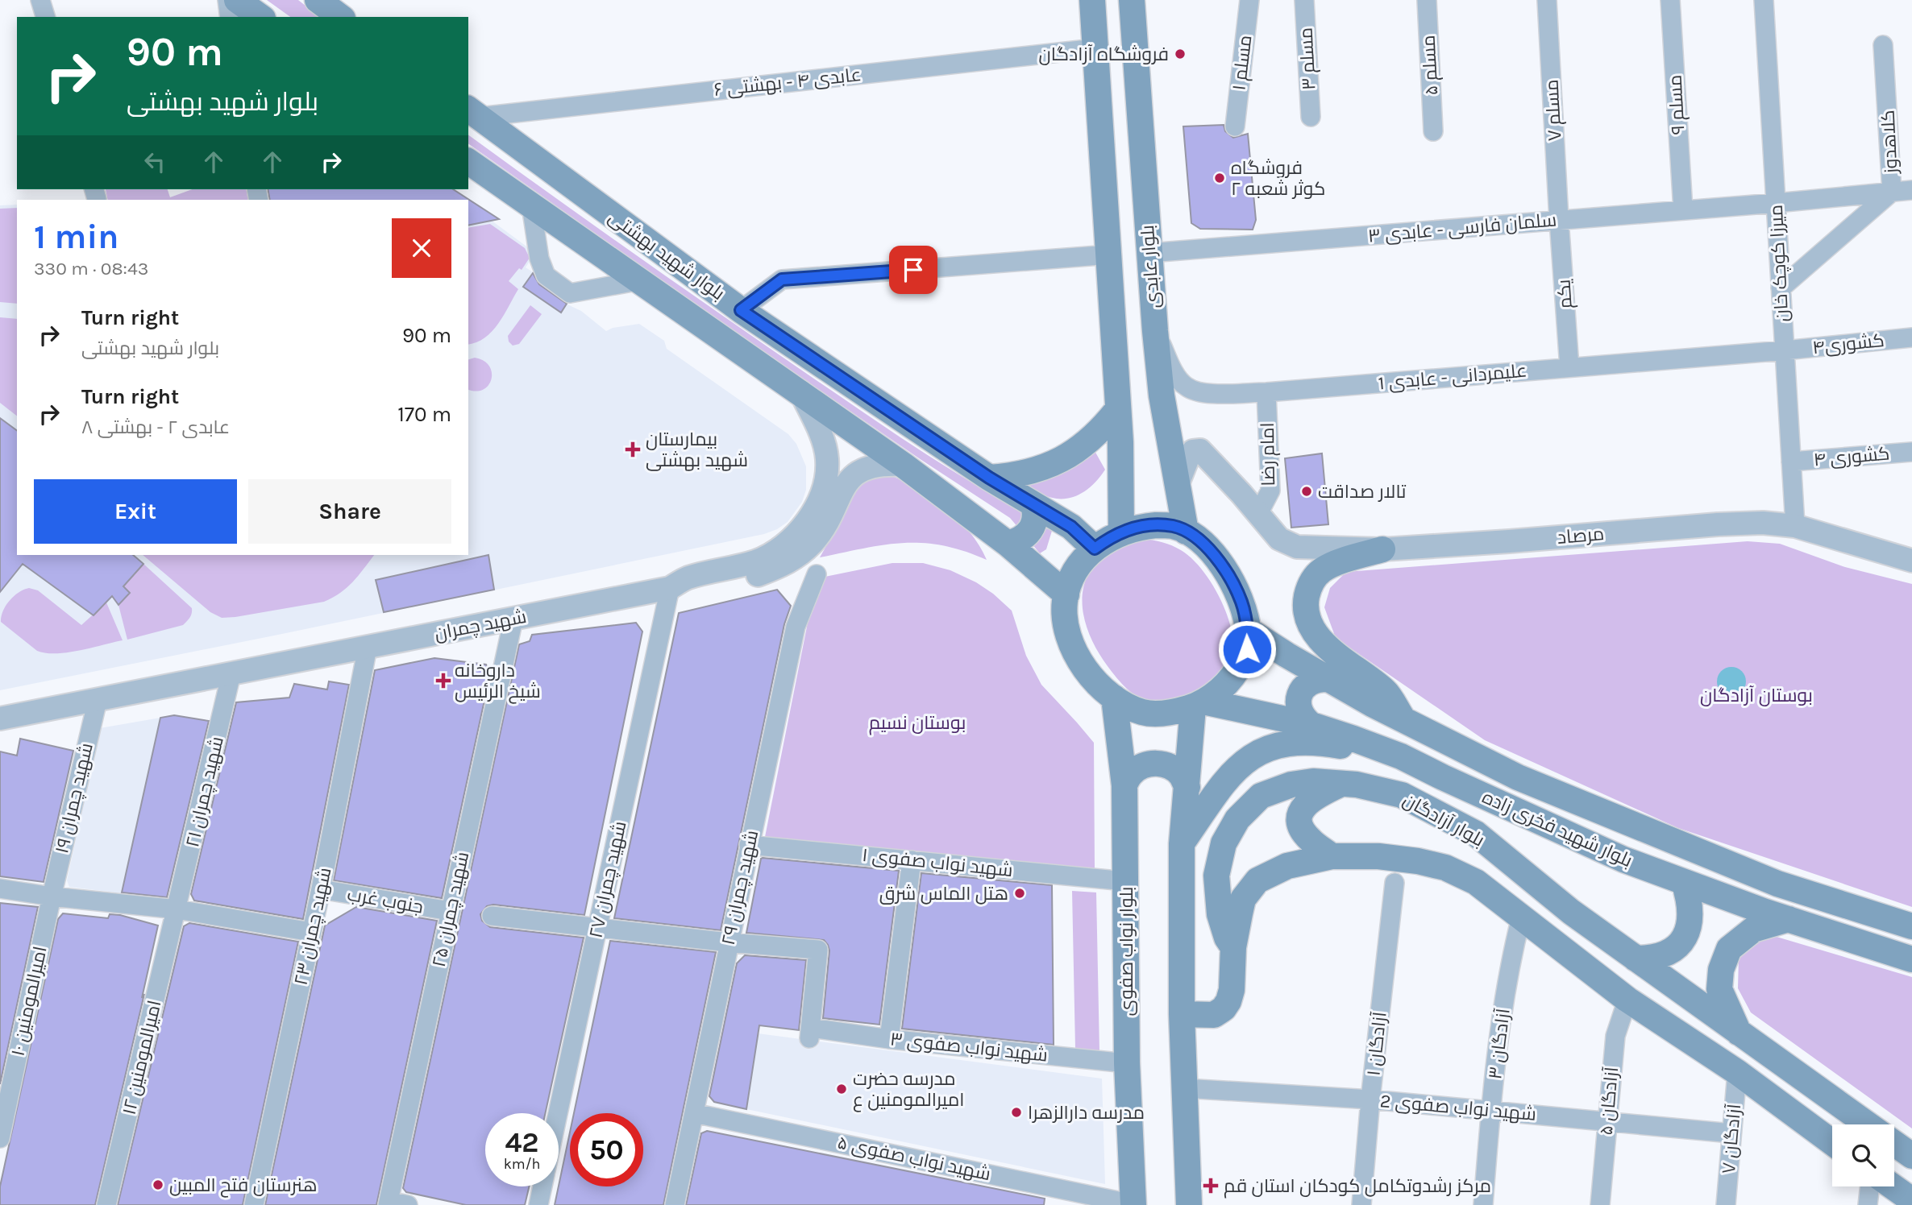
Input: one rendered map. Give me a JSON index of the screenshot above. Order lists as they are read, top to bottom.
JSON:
{
  "streets": {
    "main road": [
      "بلوار شهید بهشتی",
      "بلوار عابدی",
      "بلوار آزادگان",
      "بلوار شهید فخری زاده",
      "بلوار نواب صفوی"
    ],
    "street": [
      "مسلم ۳",
      "مسلم ۱",
      "مسلم ۵",
      "عابدی ۴ - بهشتی ۶",
      "مسلم ۹",
      "مسلم ۷",
      "کلاهدوز",
      "سلمان فارسی - عابدی ۳",
      "میرزا کوچک خان",
      "یکم",
      "کشوری۴",
      "علیمردانی - عابدی 1",
      "امام رضا",
      "کشوری ۴",
      "مرصاد",
      "شهید چمران",
      "شهید چمران ۲۱",
      "شهید چمران ۱۹",
      "شهید نواب صفوی ۱",
      "شهید چمران ۲۷",
      "شهید چمران ۲۹",
      "جنوب غرب",
      "شهید چمران ۲۵",
      "شهید چمران ۲۳",
      "امیرالمومنین ۱۰",
      "آزادگان ۱",
      "آزادگان ۳",
      "شهید نواب صفوی ۳",
      "امیرالمومنین ۱۲",
      "آزادگان ۵",
      "شهید نواب صفوی 2",
      "آزادگان ۷",
      "شهید نواب صفوی ۵"
    ]
  },
  "crossings": [
    ["عابدی ۴ - بهشتی ۶", "بلوار شهید بهشتی"],
    ["مسلم ۹", "سلمان فارسی - عابدی ۳"],
    ["مسلم ۷", "سلمان فارسی - عابدی ۳"],
    ["مسلم ۷", "یکم"],
    ["کلاهدوز", "سلمان فارسی - عابدی ۳"],
    ["کلاهدوز", "میرزا کوچک خان"],
    ["سلمان فارسی - عابدی ۳", "میرزا کوچک خان"],
    ["سلمان فارسی - عابدی ۳", "بلوار عابدی"],
    ["سلمان فارسی - عابدی ۳", "یکم"],
    ["بلوار شهید بهشتی", "بلوار عابدی"],
    ["بلوار شهید بهشتی", "شهید چمران"],
    ["بلوار شهید بهشتی", "بلوار شهید فخری زاده"],
    ["بلوار شهید بهشتی", "بلوار نواب صفوی"],
    ["میرزا کوچک خان", "کشوری۴"],
    ["میرزا کوچک خان", "علیمردانی - عابدی 1"],
    ["میرزا کوچک خان", "کشوری ۴"],
    ["میرزا کوچک خان", "مرصاد"],
    ["بلوار عابدی", "علیمردانی - عابدی 1"],
    ["بلوار عابدی", "مرصاد"],
    ["بلوار عابدی", "بلوار شهید فخری زاده"],
    ["بلوار عابدی", "بلوار نواب صفوی"],
    ["یکم", "علیمردانی - عابدی 1"],
    ["کشوری۴", "علیمردانی - عابدی 1"],
    ["علیمردانی - عابدی 1", "امام رضا"],
    ["امام رضا", "مرصاد"],
    ["شهید چمران", "شهید چمران ۲۱"],
    ["شهید چمران", "شهید چمران ۱۹"],
    ["شهید چمران", "شهید چمران ۲۷"],
    ["شهید چمران", "شهید چمران ۲۵"],
    ["شهید چمران", "شهید چمران ۲۳"],
    ["شهید چمران ۲۱", "امیرالمومنین ۱۲"],
    ["شهید چمران ۱۹", "امیرالمومنین ۱۰"],
    ["بلوار شهید فخری زاده", "بلوار نواب صفوی"],
    ["شهید نواب صفوی ۱", "شهید چمران ۲۹"],
    ["شهید نواب صفوی ۱", "بلوار نواب صفوی"],
    ["شهید چمران ۲۹", "شهید نواب صفوی ۳"],
    ["شهید چمران ۲۹", "شهید نواب صفوی ۵"],
    ["جنوب غرب", "شهید چمران ۲۵"],
    ["جنوب غرب", "شهید چمران ۲۳"],
    ["بلوار نواب صفوی", "شهید نواب صفوی ۳"],
    ["بلوار نواب صفوی", "شهید نواب صفوی ۵"],
    ["آزادگان ۱", "شهید نواب صفوی 2"],
    ["آزادگان ۳", "شهید نواب صفوی 2"],
    ["آزادگان ۵", "شهید نواب صفوی 2"],
    ["شهید نواب صفوی 2", "آزادگان ۷"]
  ],
  "parks": ["بوستان آزادگان", "بوستان نسیم"],
  "places": {
    "other": [
      "فروشگاه آزادگان",
      "فروشگاه کوثر شعبه ۲",
      "تالار صداقت",
      "هتل الماس شرق",
      "مدرسه حضرت امیرالمومنین ع",
      "مدرسه دارالزهرا",
      "هنرستان فتح المبین"
    ],
    "health": ["بیمارستان شهید بهشتی", "داروخانه شیخ الرئیس", "مرکز رشدوتکامل کودکان استان قم"]
  },
  "page": {
    "turn": ["90 m", "بلوار شهید بهشتی"],
    "heading": ["1 min", "330 m · 08:43"],
    "list": [
      {
        "name": "Turn right",
        "note": "بلوار شهید بهشتی",
        "value": "90 m"
      },
      {
        "name": "Turn right",
        "note": "عابدی ۲ - بهشتی ۸",
        "value": "170 m"
      }
    ],
    "buttons": ["Exit", "Share"],
    "speed": "42 km/h",
    "limit": "50"
  }
}
